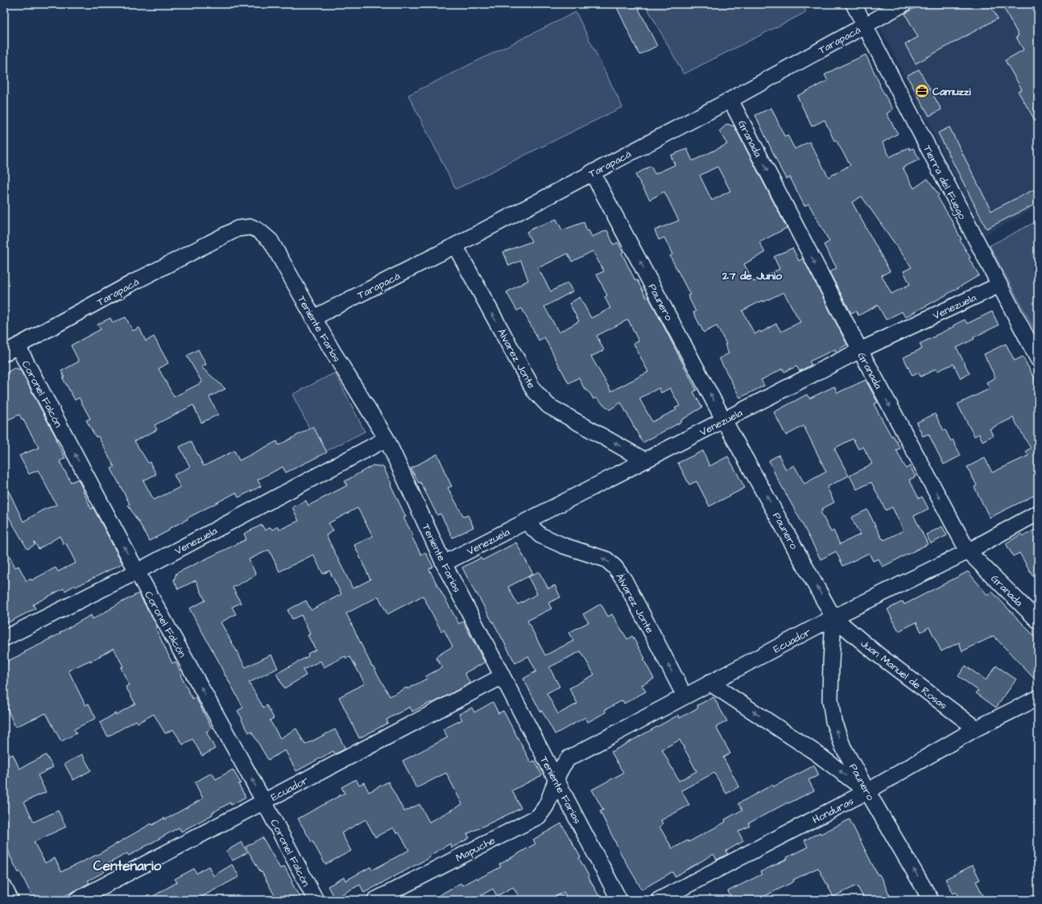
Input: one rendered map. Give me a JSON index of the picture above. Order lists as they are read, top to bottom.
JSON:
{
  "streets": {
    "street": [
      "Tarapacá",
      "Granada",
      "Tierra del Fuego",
      "Paunero",
      "Venezuela",
      "Teniente Farías",
      "Álvarez Jonte",
      "Coronel Falcón",
      "Ecuador",
      "Juan Manuel de Rosas",
      "Honduras",
      "Mapuche"
    ]
  },
  "crossings": [
    ["Tarapacá", "Granada"],
    ["Tarapacá", "Tierra del Fuego"],
    ["Tarapacá", "Paunero"],
    ["Tarapacá", "Teniente Farías"],
    ["Tarapacá", "Álvarez Jonte"],
    ["Tarapacá", "Coronel Falcón"],
    ["Granada", "Venezuela"],
    ["Granada", "Ecuador"],
    ["Tierra del Fuego", "Venezuela"],
    ["Paunero", "Venezuela"],
    ["Paunero", "Ecuador"],
    ["Paunero", "Juan Manuel de Rosas"],
    ["Paunero", "Honduras"],
    ["Venezuela", "Teniente Farías"],
    ["Venezuela", "Álvarez Jonte"],
    ["Venezuela", "Coronel Falcón"],
    ["Teniente Farías", "Ecuador"],
    ["Teniente Farías", "Mapuche"],
    ["Álvarez Jonte", "Ecuador"],
    ["Coronel Falcón", "Ecuador"],
    ["Ecuador", "Juan Manuel de Rosas"],
    ["Ecuador", "Mapuche"],
    ["Juan Manuel de Rosas", "Honduras"]
  ],
  "one_way": [
    "Granada",
    "Paunero",
    "Álvarez Jonte",
    "Coronel Falcón"
  ],
  "districts": ["27 de Junio", "Centenario"],
  "places": {
    "office": ["Camuzzi"]
  }
}
